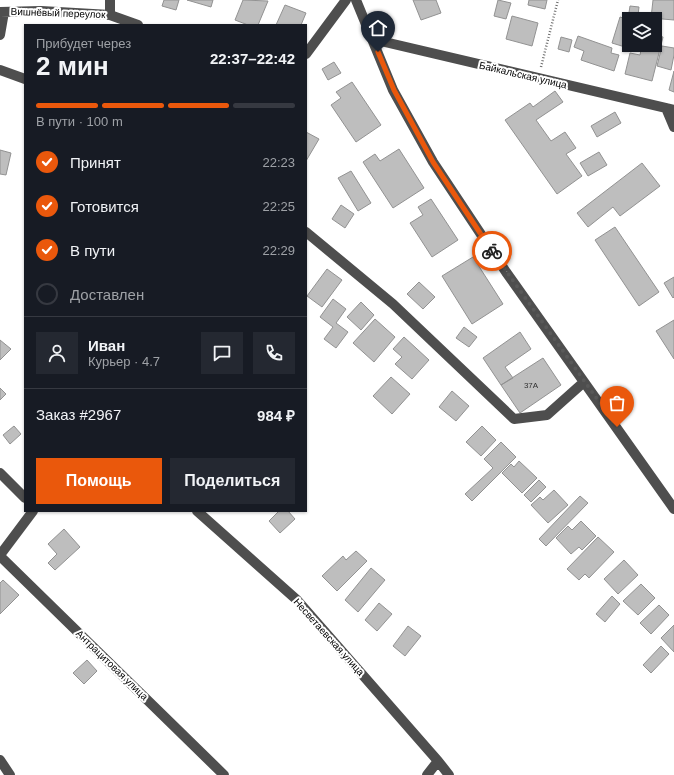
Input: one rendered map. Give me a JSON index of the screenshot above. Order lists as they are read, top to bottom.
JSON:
{
  "streets": {
    "street": [
      "Вишнёвый переулок",
      "Байкальская улица",
      "Несветаевская улица",
      "Антрацитовая улица"
    ]
  },
  "house_numbers": ["37А"],
  "page": {
    "heading": ["2 мин", "Прибудет через", "22:37–22:42"],
    "panel": [
      "Иван",
      "Курьер · 4.7",
      "Заказ #2967",
      "984 ₽"
    ],
    "bar": "В пути · 100 m",
    "list": [
      ["Принят", "22:23"],
      ["Готовится", "22:25"],
      ["В пути", "22:29"],
      "Доставлен"
    ],
    "buttons": ["Помощь", "Поделиться"]
  }
}
